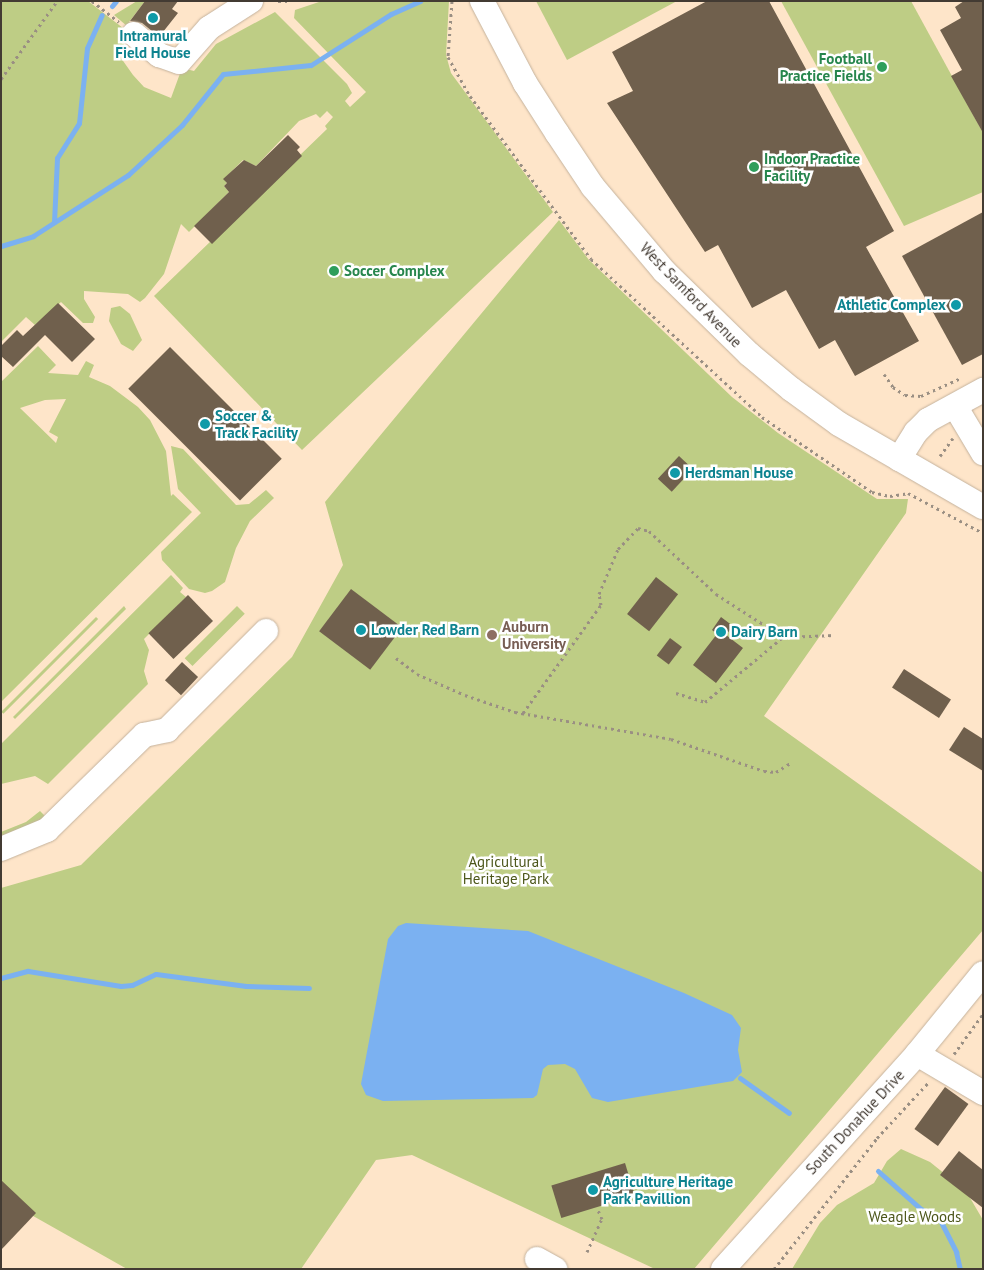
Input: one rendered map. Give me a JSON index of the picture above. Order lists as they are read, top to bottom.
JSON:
{
  "streets": {
    "street": ["West Samford Avenue", "South Donahue Drive"]
  },
  "parks": ["Agricultural Heritage Park", "Weagle Woods"],
  "places": [
    "Intramural Field House",
    "Football Practice Fields",
    "Indoor Practice Facility",
    "Soccer Complex",
    "Athletic Complex",
    "Soccer & Track Facility",
    "Herdsman House",
    "Lowder Red Barn",
    "Dairy Barn",
    "Auburn University",
    "Agriculture Heritage Park Pavillion"
  ]
}
